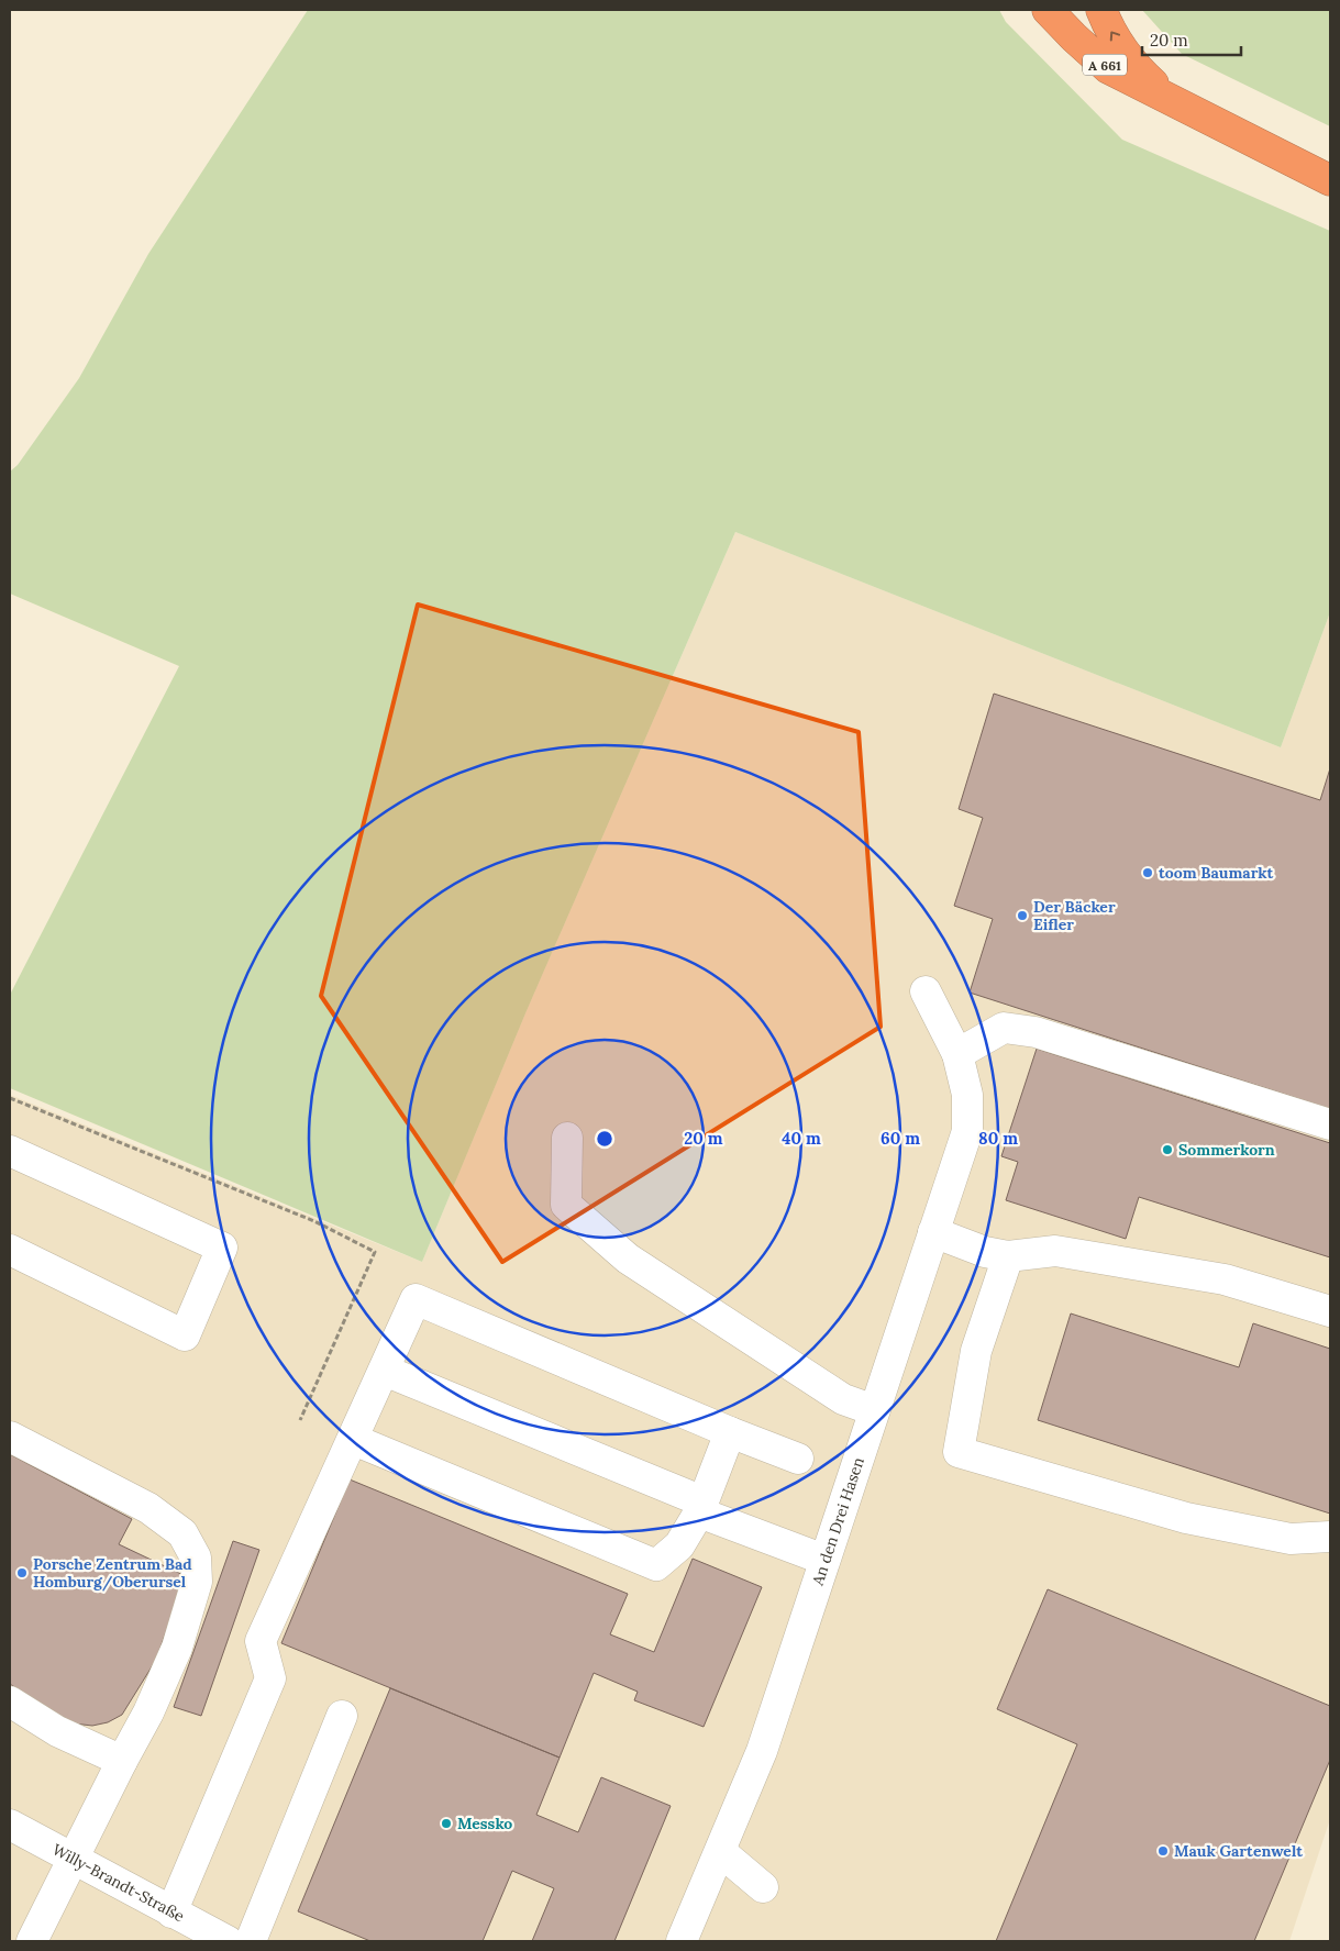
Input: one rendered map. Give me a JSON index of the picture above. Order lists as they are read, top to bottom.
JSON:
{
  "streets": {
    "highway": ["A 661"],
    "street": ["An den Drei Hasen", "Willy-Brandt-Straße"]
  },
  "places": [
    "toom Baumarkt",
    "Der Bäcker Eifler",
    "Sommerkorn",
    "Porsche Zentrum Bad Homburg/Oberursel",
    "Messko",
    "Mauk Gartenwelt"
  ],
  "scale_bar": "20 m",
  "rings": [
    "20 m",
    "40 m",
    "60 m",
    "80 m"
  ]
}
